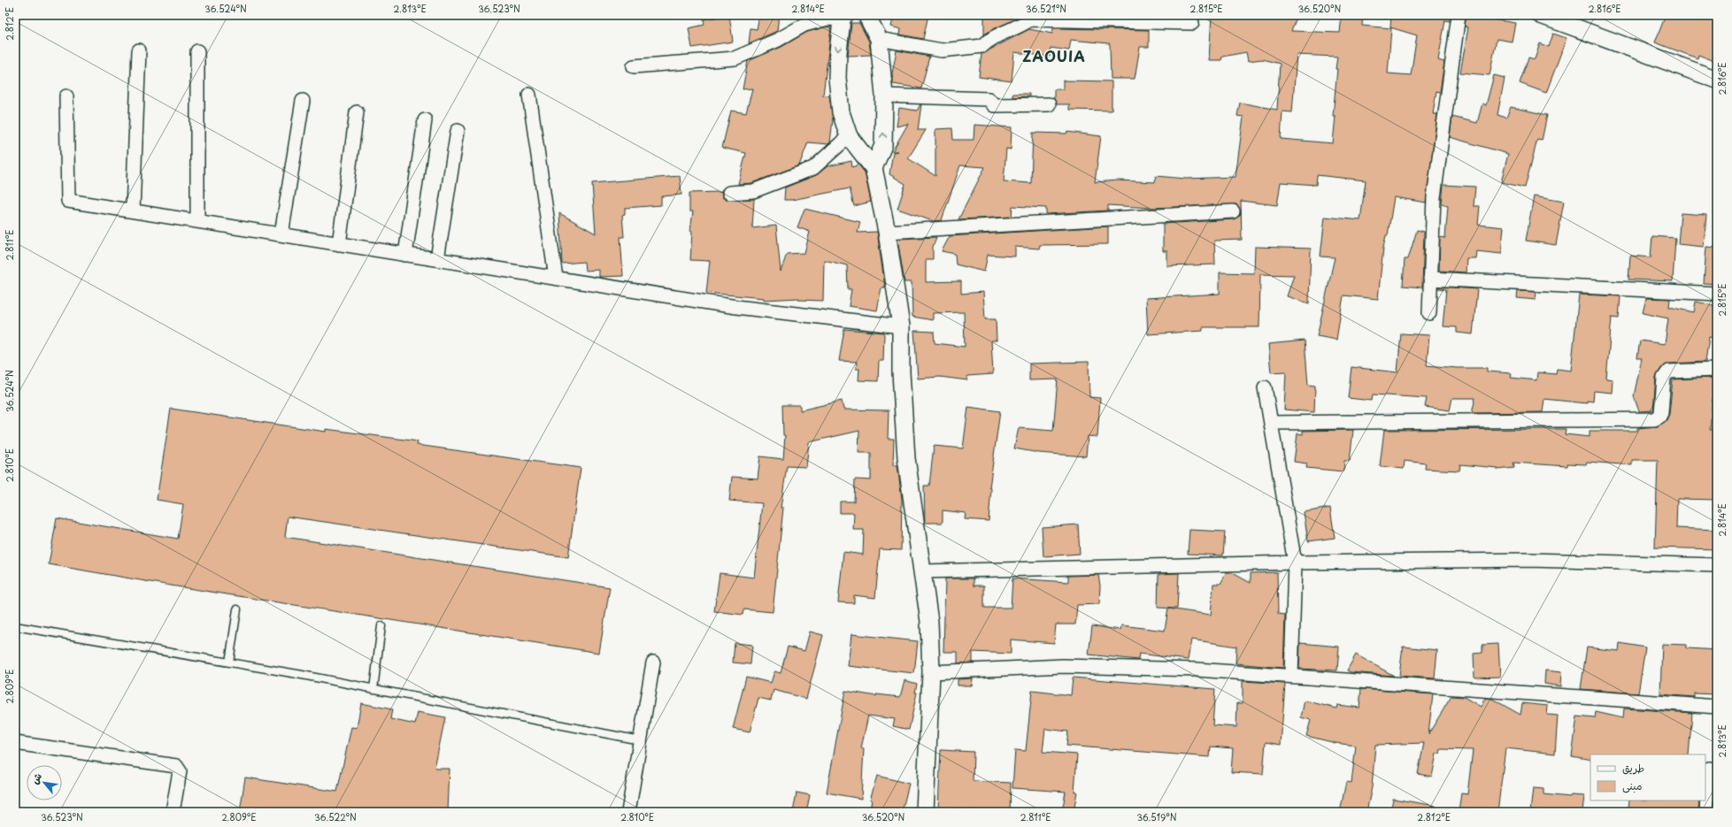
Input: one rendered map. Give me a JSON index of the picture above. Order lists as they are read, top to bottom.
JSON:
{
  "districts": ["ZAOUIA"],
  "legend": ["طريق", "مبنى"],
  "north": "top left",
  "coordinates": [
    "36.524°N",
    "2.813°E",
    "36.523°N",
    "2.814°E",
    "36.521°N",
    "2.815°E",
    "36.520°N",
    "2.816°E",
    "2.812°E",
    "2.811°E",
    "2.810°E",
    "2.809°E",
    "36.522°N",
    "36.519°N"
  ]
}
